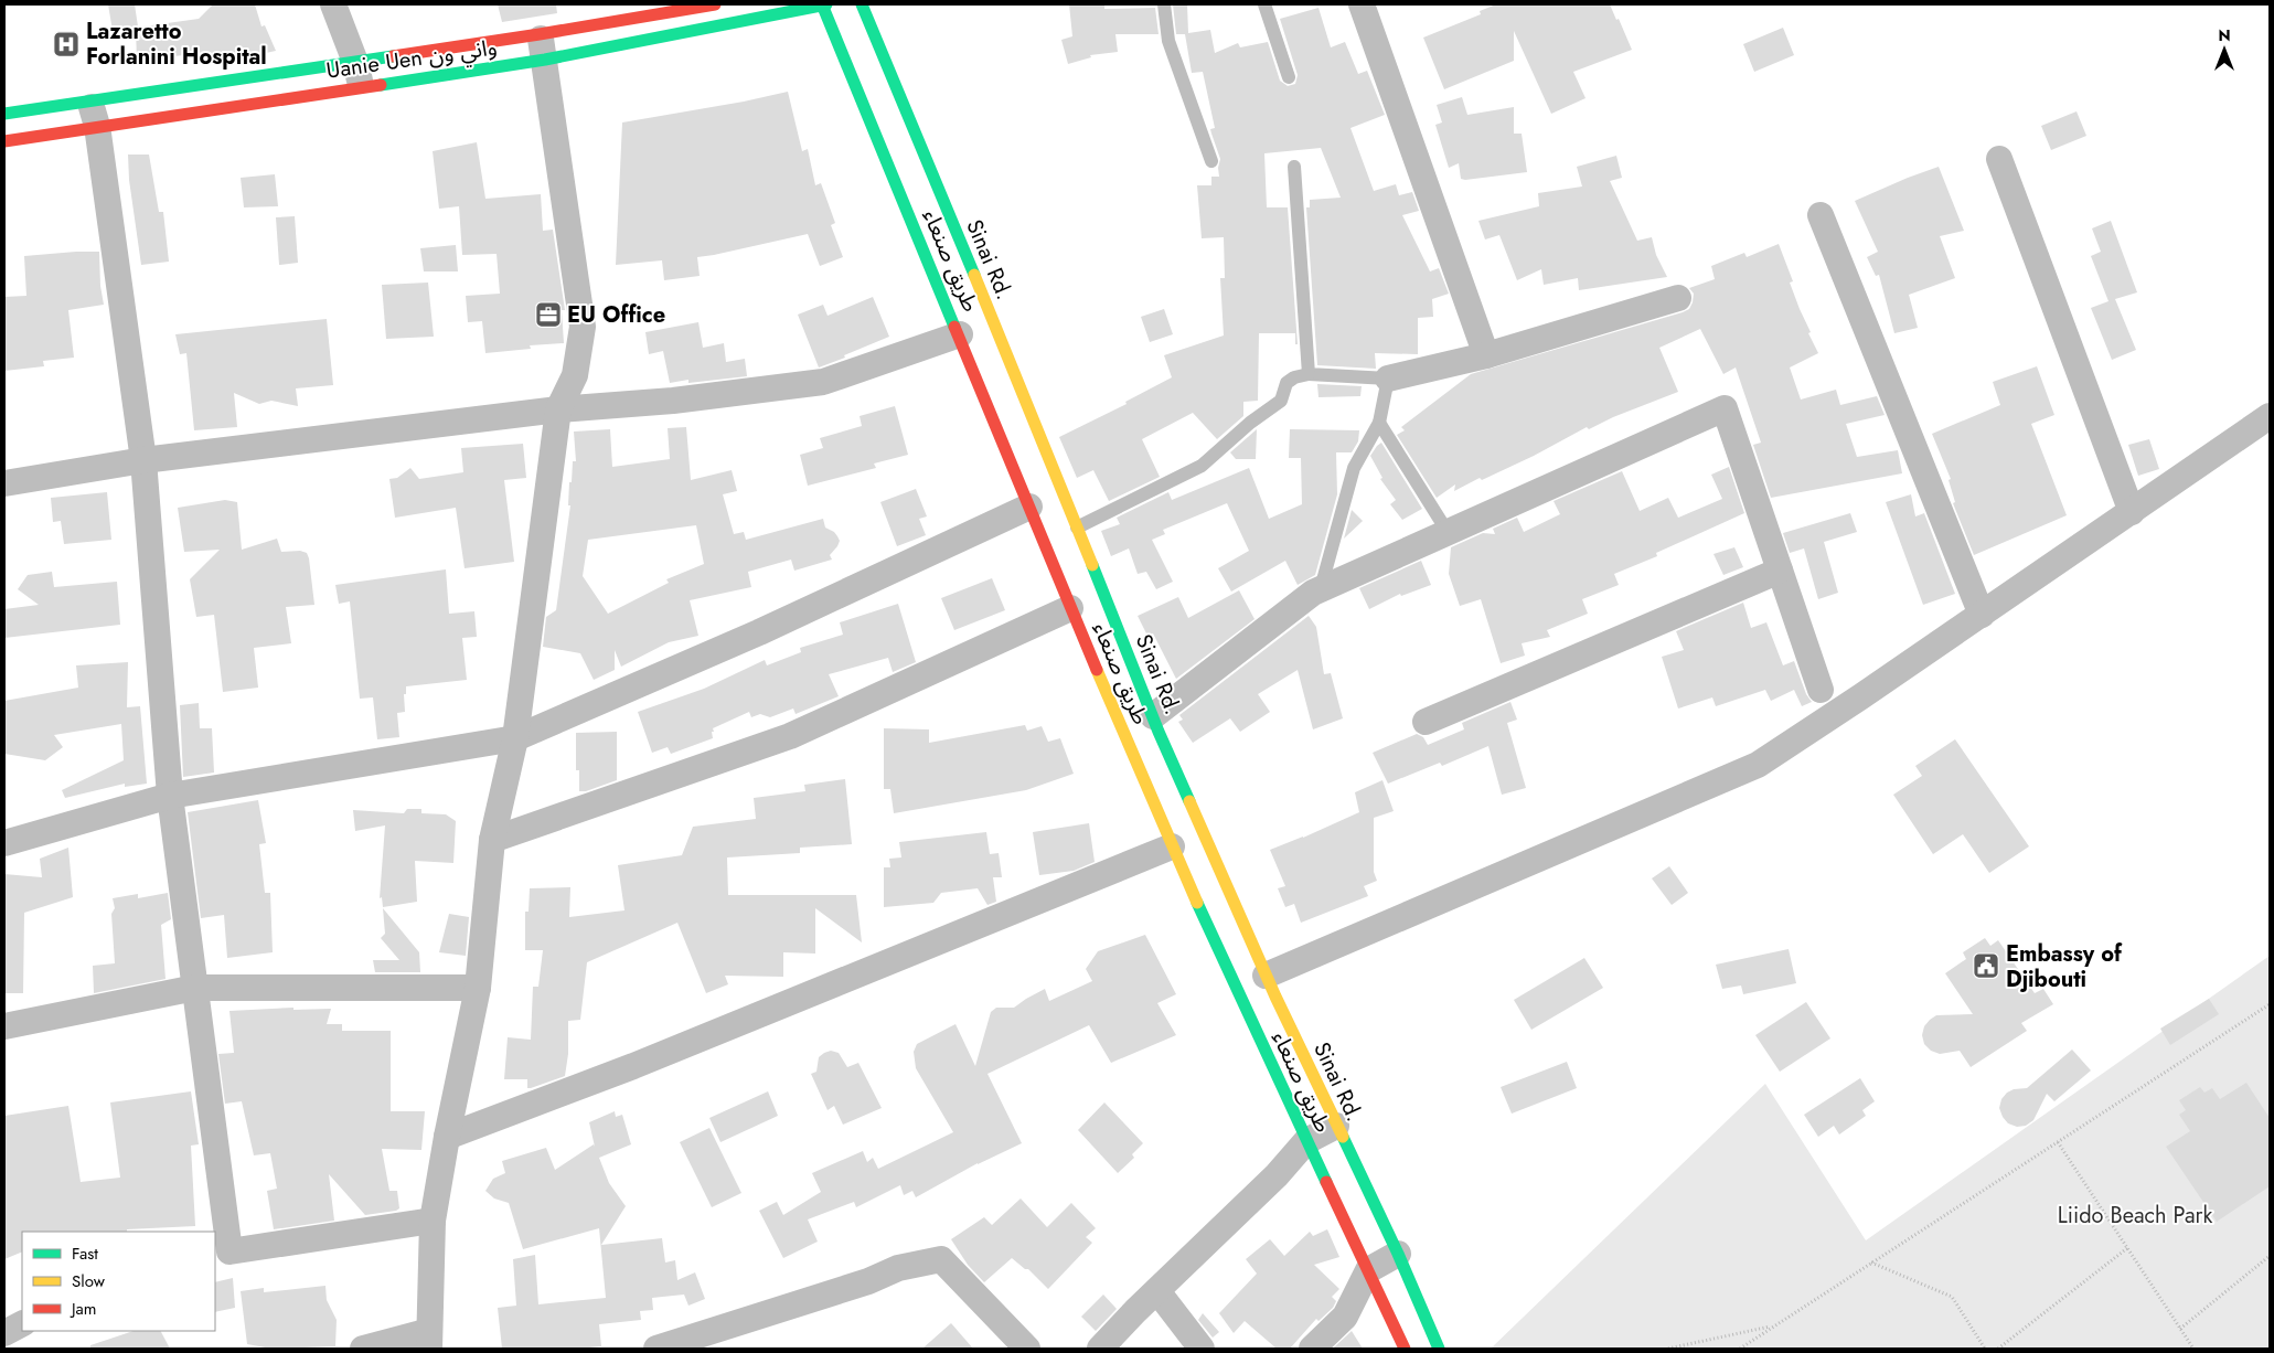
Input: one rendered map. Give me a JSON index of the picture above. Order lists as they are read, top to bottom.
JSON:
{
  "streets": {
    "main road": ["Uanie Uen واني ون", "Sinai Rd.", "طريق صنعاء"]
  },
  "crossings": [
    ["Uanie Uen واني ون", "طريق صنعاء"]
  ],
  "parks": ["Liido Beach Park"],
  "places": {
    "hospital": ["Lazaretto Forlanini Hospital"],
    "office": ["EU Office"],
    "public building": ["Embassy of Djibouti"]
  },
  "legend": ["Fast", "Slow", "Jam"],
  "north": "top"
}
